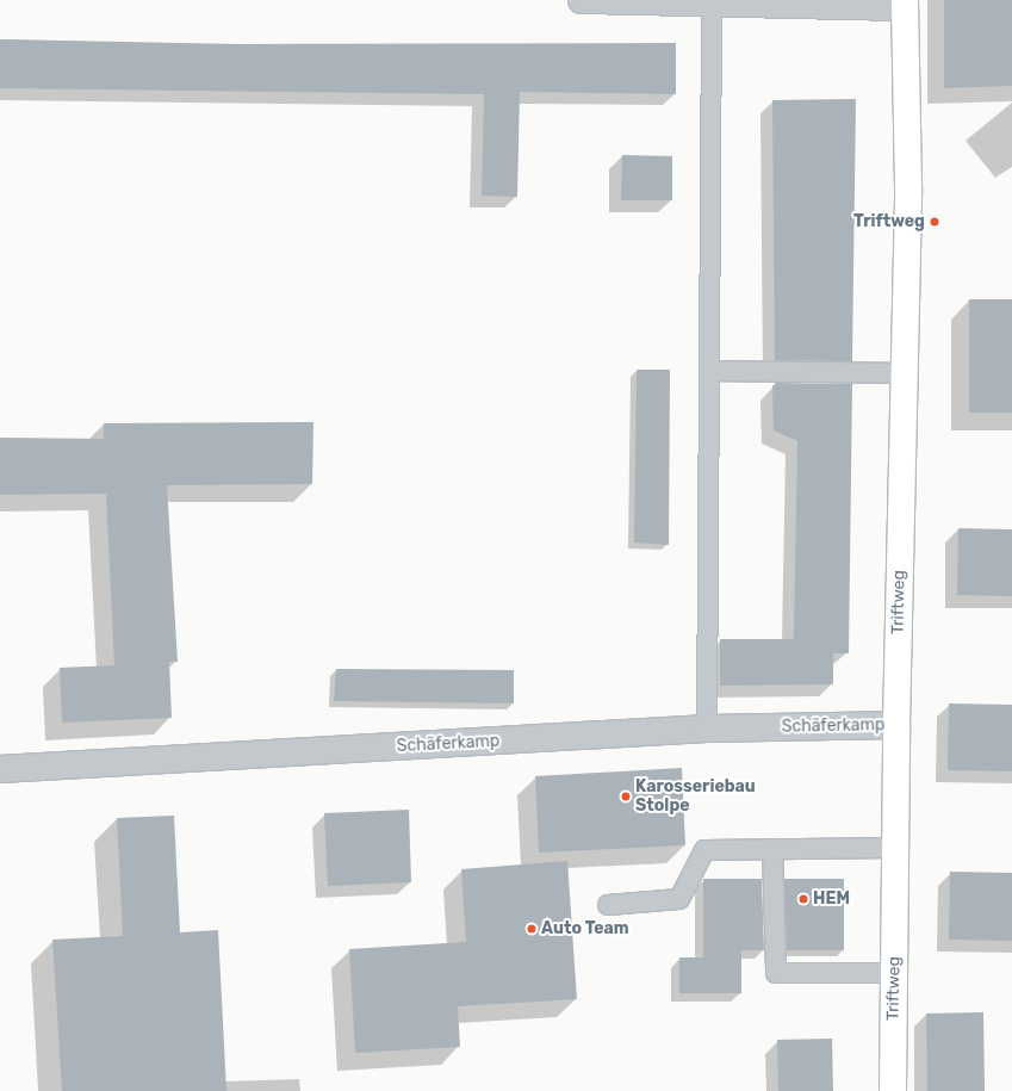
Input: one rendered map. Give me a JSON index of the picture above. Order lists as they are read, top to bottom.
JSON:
{
  "streets": {
    "main road": ["Triftweg"],
    "street": ["Schäferkamp"]
  },
  "crossings": [
    ["Triftweg", "Schäferkamp"]
  ],
  "places": [
    "Triftweg",
    "Karosseriebau Stolpe",
    "HEM",
    "Auto Team"
  ]
}
